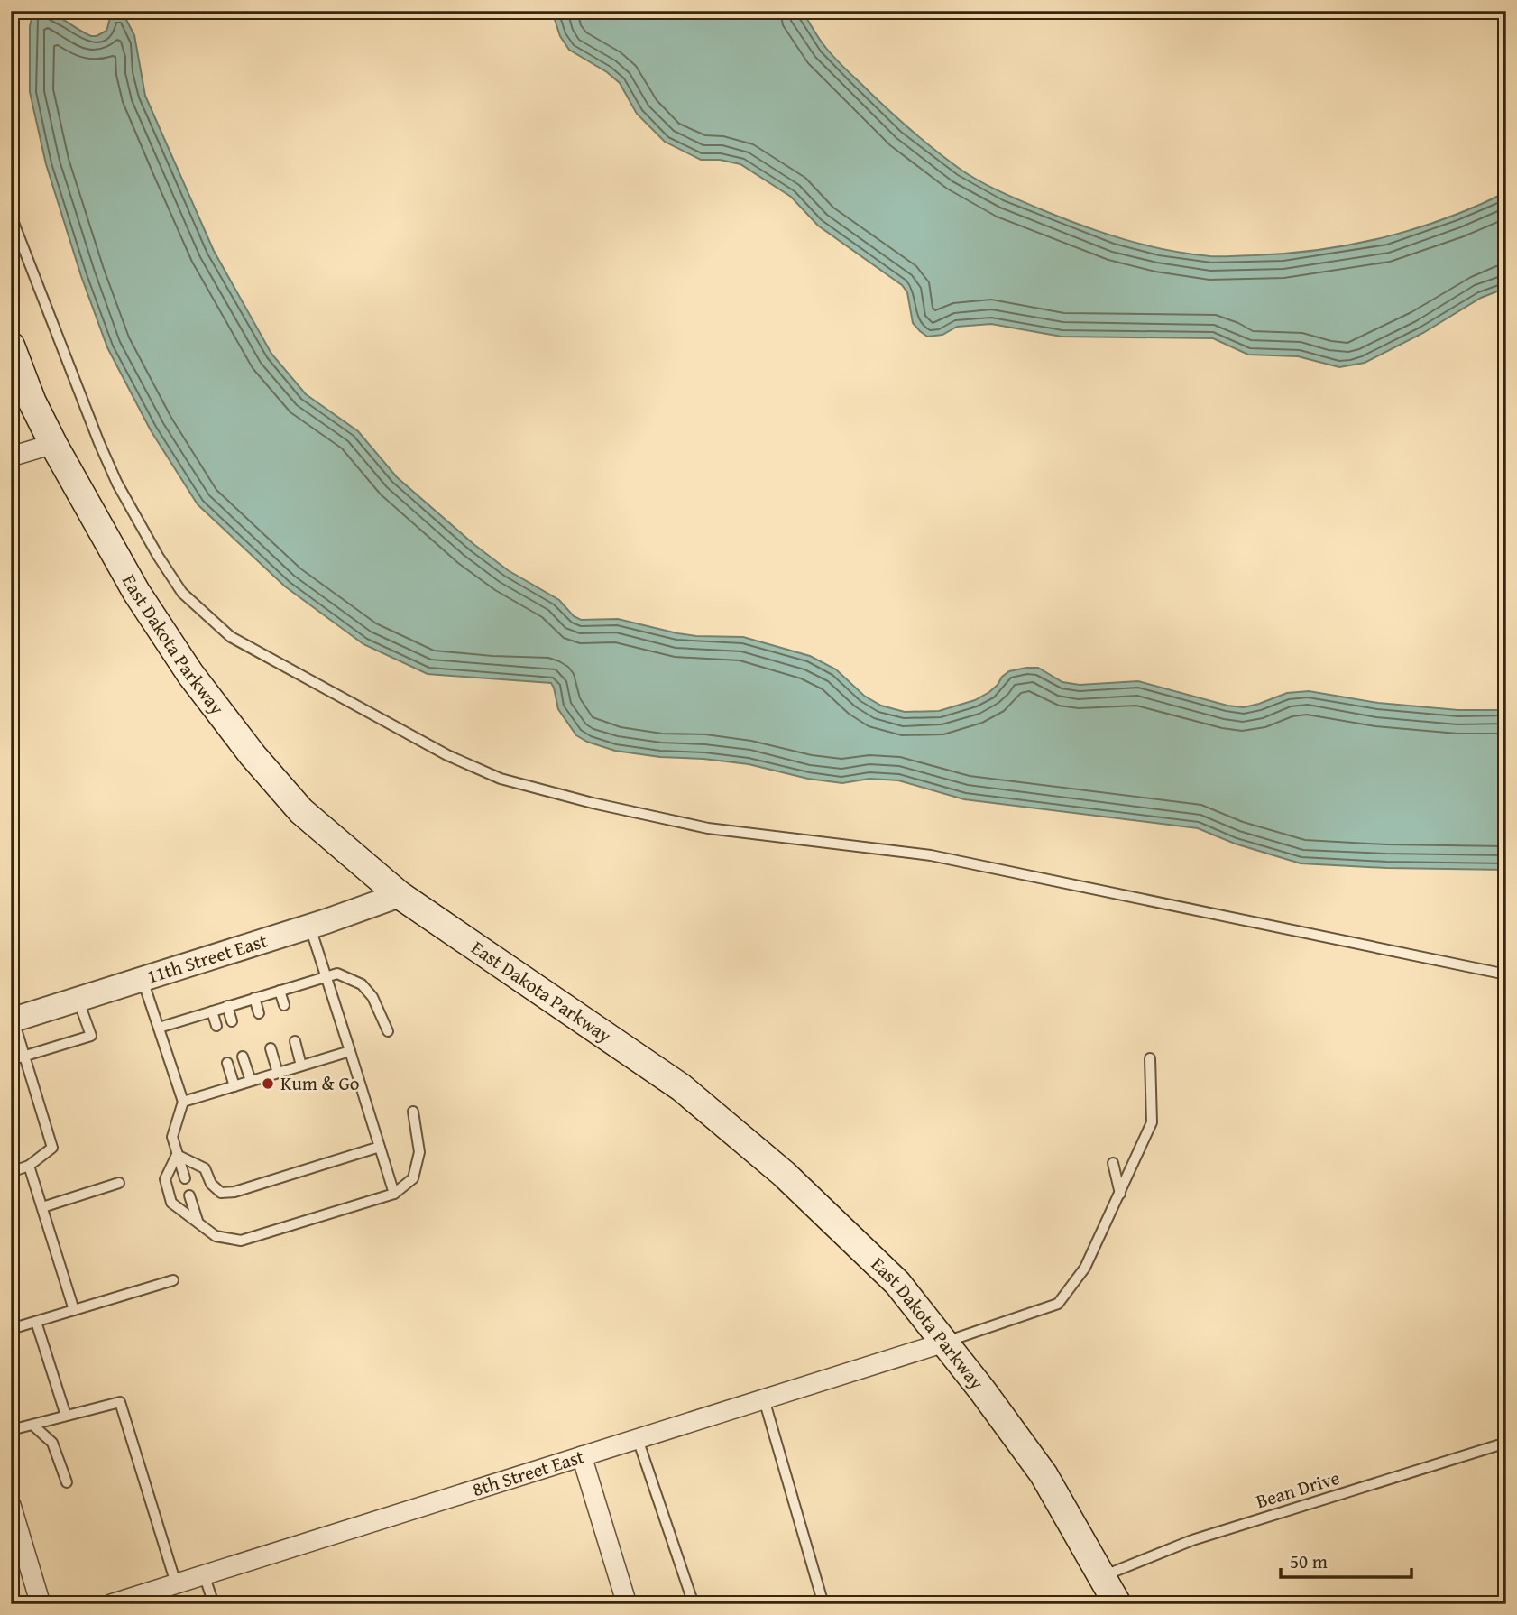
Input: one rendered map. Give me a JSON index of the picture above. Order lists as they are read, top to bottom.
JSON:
{
  "streets": {
    "main road": ["East Dakota Parkway"],
    "street": ["11th Street East", "8th Street East"],
    "lane": ["Bean Drive"]
  },
  "crossings": [
    ["East Dakota Parkway", "11th Street East"],
    ["East Dakota Parkway", "8th Street East"],
    ["East Dakota Parkway", "Bean Drive"]
  ],
  "places": ["Kum & Go"],
  "scale_bar": "50 m"
}
